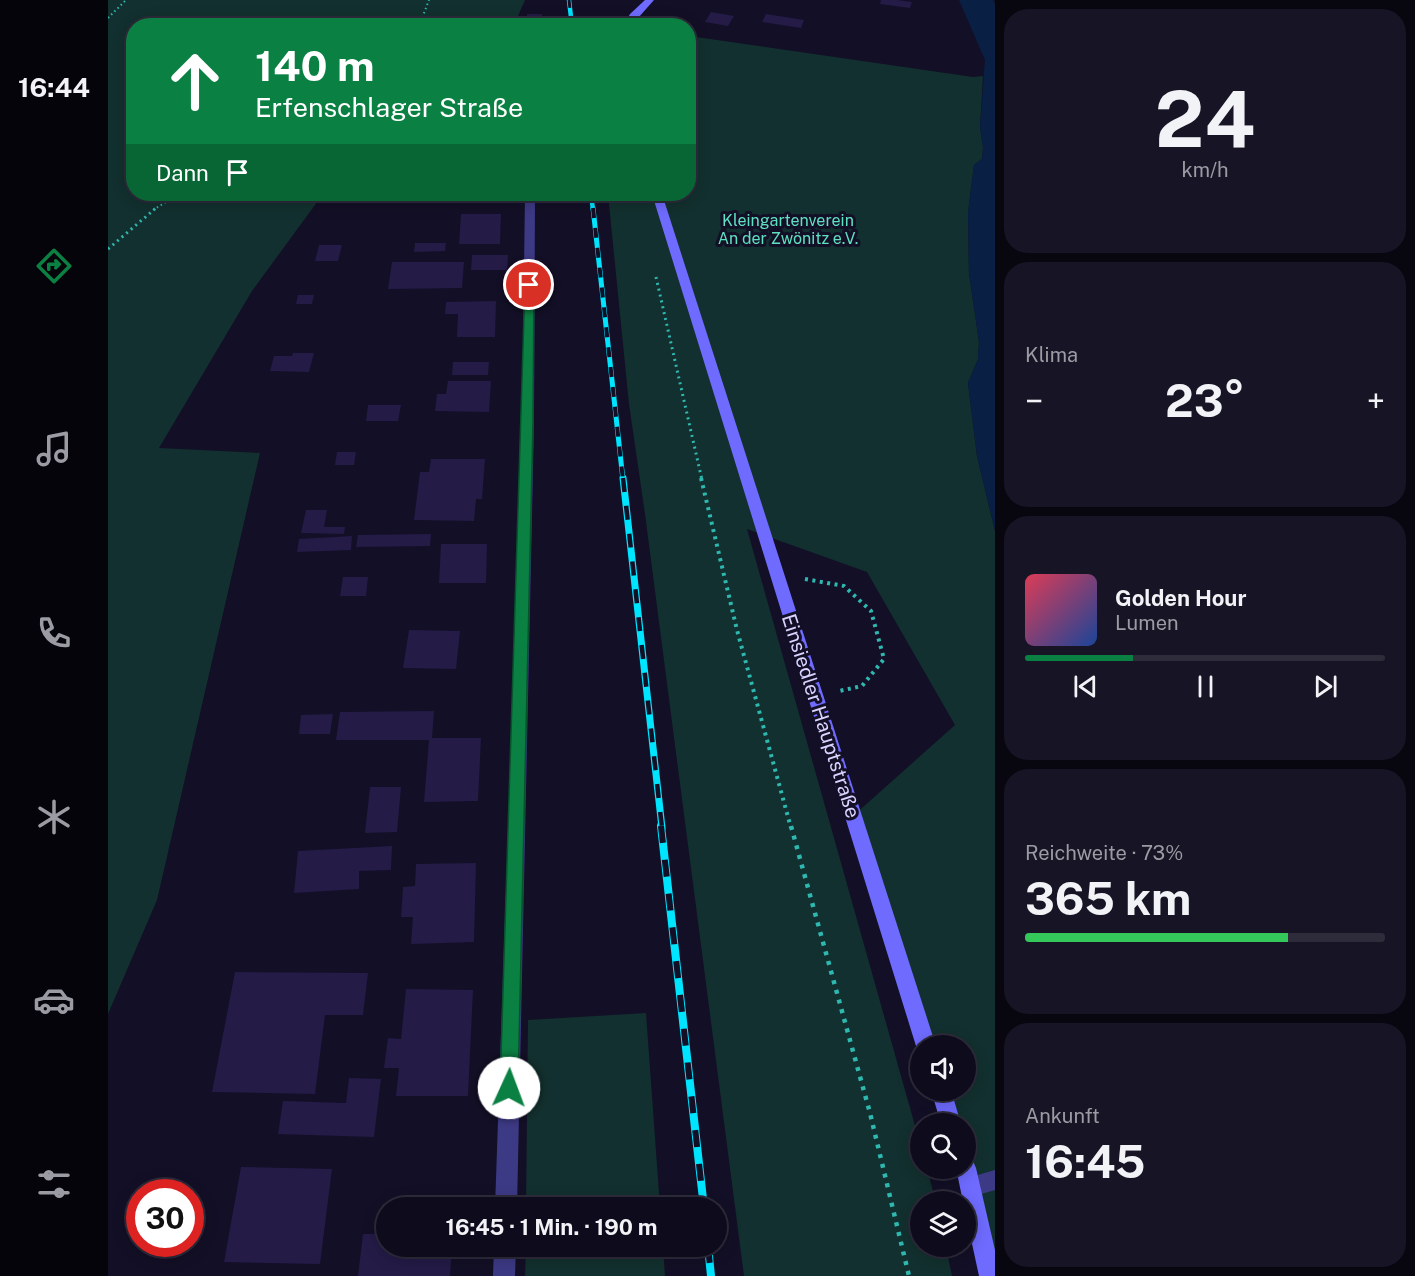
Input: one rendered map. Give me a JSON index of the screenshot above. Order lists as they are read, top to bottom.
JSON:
{
  "streets": {
    "main road": ["Einsiedler Hauptstraße"]
  },
  "parks": ["Kleingartenverein An der Zwönitz e.V."],
  "page": {
    "tabs": "16:44",
    "tile": [
      ["24", "km/h"],
      "Klima",
      ["Reichweite · 73%", "365 km"],
      ["Ankunft", "16:45"]
    ],
    "turn": ["140 m", "Erfenschlager Straße"],
    "then": "Dann",
    "heat": ["−", "23°", "+"],
    "song": ["Golden Hour", "Lumen"],
    "limit": "30",
    "trip": "16:45 · 1 Min. · 190 m"
  }
}
